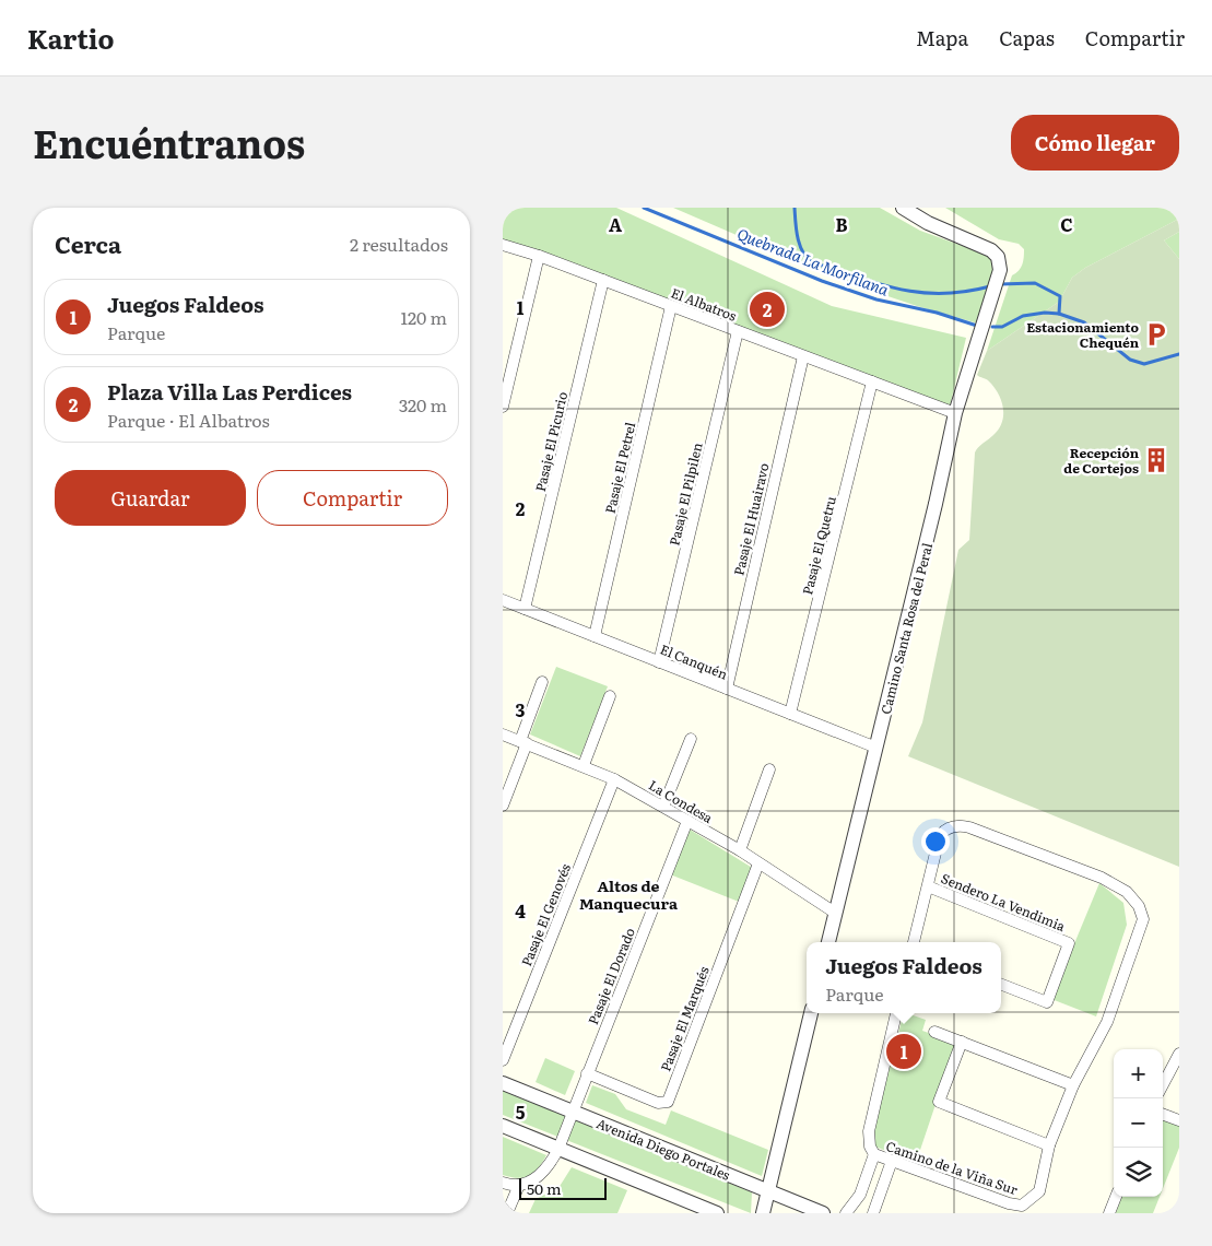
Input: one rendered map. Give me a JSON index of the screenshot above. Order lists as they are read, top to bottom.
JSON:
{
  "streets": {
    "street": [
      "El Albatros",
      "Pasaje El Picurio",
      "Pasaje El Petrel",
      "Pasaje El Pilpilen",
      "Pasaje El Huairavo",
      "Pasaje El Quetru",
      "Camino Santa Rosa del Peral",
      "El Canquén",
      "La Condesa",
      "Sendero La Vendimia",
      "Pasaje El Genovés",
      "Pasaje El Dorado",
      "Pasaje El Marqués",
      "Avenida Diego Portales",
      "Camino de la Viña Sur"
    ]
  },
  "crossings": [
    ["El Albatros", "Pasaje El Picurio"],
    ["El Albatros", "Pasaje El Petrel"],
    ["El Albatros", "Pasaje El Pilpilen"],
    ["El Albatros", "Pasaje El Huairavo"],
    ["El Albatros", "Pasaje El Quetru"],
    ["El Albatros", "Camino Santa Rosa del Peral"],
    ["Pasaje El Picurio", "El Canquén"],
    ["Pasaje El Petrel", "El Canquén"],
    ["Pasaje El Pilpilen", "El Canquén"],
    ["Pasaje El Huairavo", "El Canquén"],
    ["Pasaje El Quetru", "El Canquén"],
    ["Camino Santa Rosa del Peral", "El Canquén"],
    ["Camino Santa Rosa del Peral", "La Condesa"],
    ["La Condesa", "Pasaje El Genovés"],
    ["La Condesa", "Pasaje El Dorado"],
    ["La Condesa", "Pasaje El Marqués"],
    ["Pasaje El Dorado", "Pasaje El Marqués"],
    ["Pasaje El Dorado", "Avenida Diego Portales"]
  ],
  "districts": ["Altos de Manquecura"],
  "water": ["Quebrada La Morfilana"],
  "places": {
    "parking": ["Estacionamiento Chequén"],
    "building": ["Recepción de Cortejos"]
  },
  "scale_bar": "50 m",
  "page": {
    "header": "Kartio",
    "nav": ["Mapa", "Capas", "Compartir"],
    "title": "Encuéntranos",
    "buttons": [
      "Cómo llegar",
      ["Guardar", "Compartir"]
    ],
    "heading": ["Cerca", "2 resultados"],
    "list": [
      {
        "mark": "1",
        "name": "Juegos Faldeos",
        "note": "Parque",
        "value": "120 m"
      },
      {
        "mark": "2",
        "name": "Plaza Villa Las Perdices",
        "note": "Parque · El Albatros",
        "value": "320 m"
      }
    ],
    "pins": ["2", "1"],
    "popup": ["Juegos Faldeos", "Parque"],
    "map_buttons": ["+", "−"],
    "scale": "50 m"
  },
  "grid": {
    "columns": ["A", "B", "C"],
    "rows": [
      "1",
      "2",
      "3",
      "4",
      "5"
    ]
  }
}
